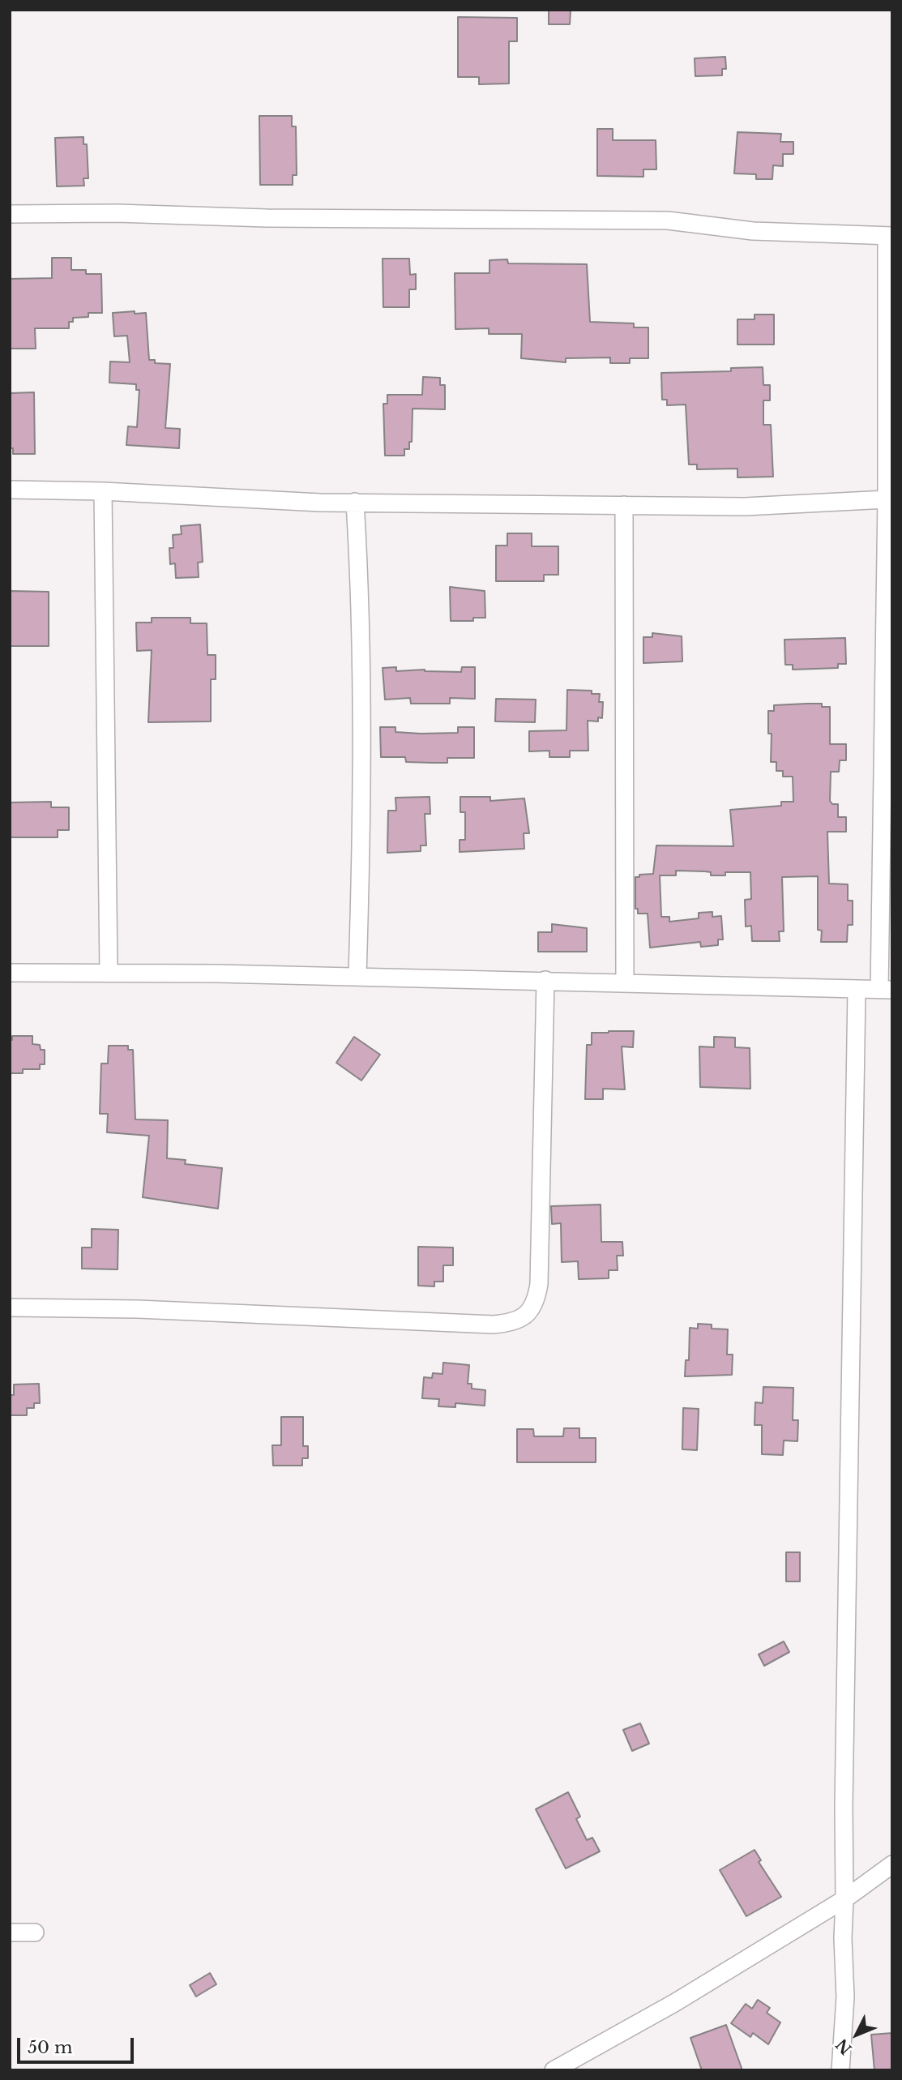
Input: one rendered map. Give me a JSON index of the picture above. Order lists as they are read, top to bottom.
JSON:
{
  "scale_bar": "50 m",
  "north": "bottom left"
}
